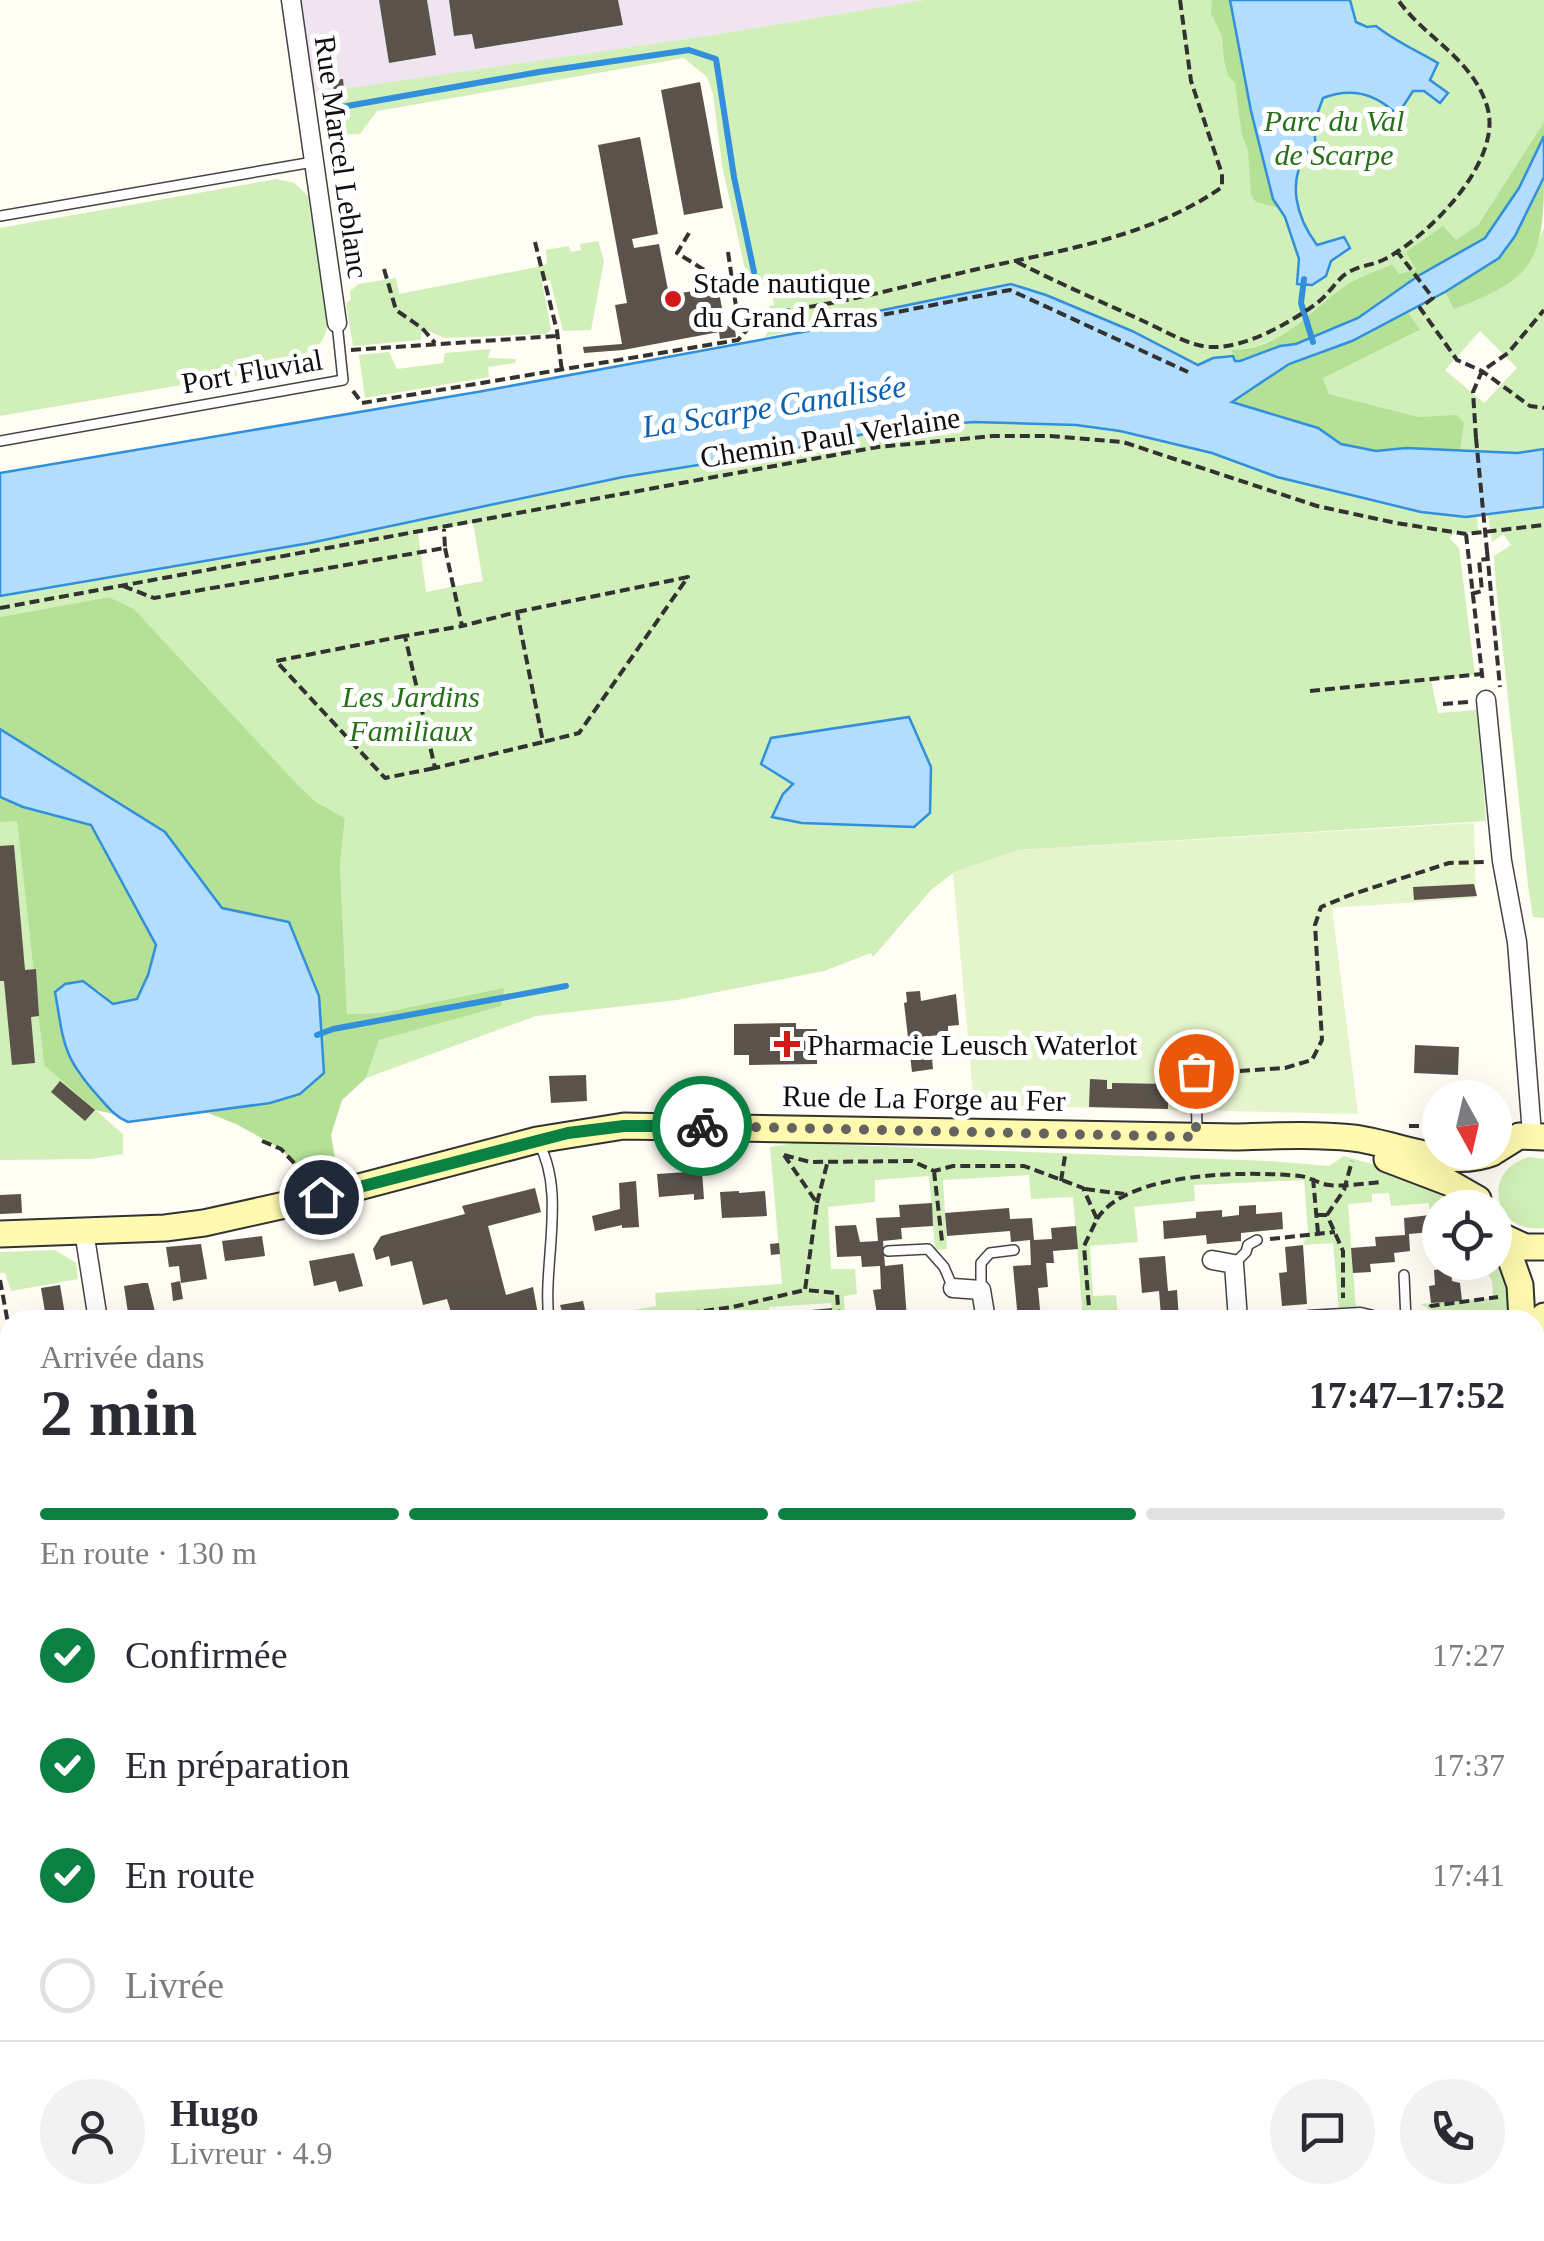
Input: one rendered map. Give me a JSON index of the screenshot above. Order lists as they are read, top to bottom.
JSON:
{
  "streets": {
    "main road": ["Rue de La Forge au Fer"],
    "street": ["Rue Marcel Leblanc"],
    "lane": ["Port Fluvial"],
    "path": ["Chemin Paul Verlaine"]
  },
  "water": ["La Scarpe Canalisée"],
  "parks": ["Parc du Val de Scarpe", "Les Jardins Familiaux"],
  "places": {
    "other": ["Stade nautique du Grand Arras"],
    "health": ["Pharmacie Leusch Waterlot"]
  },
  "north": "bottom",
  "page": {
    "heading": ["2 min", "Arrivée dans", "17:47–17:52"],
    "panel": ["Hugo", "Livreur · 4.9"],
    "bar": "En route · 130 m",
    "list": [
      ["Confirmée", "17:27"],
      ["En préparation", "17:37"],
      ["En route", "17:41"],
      "Livrée"
    ]
  }
}
